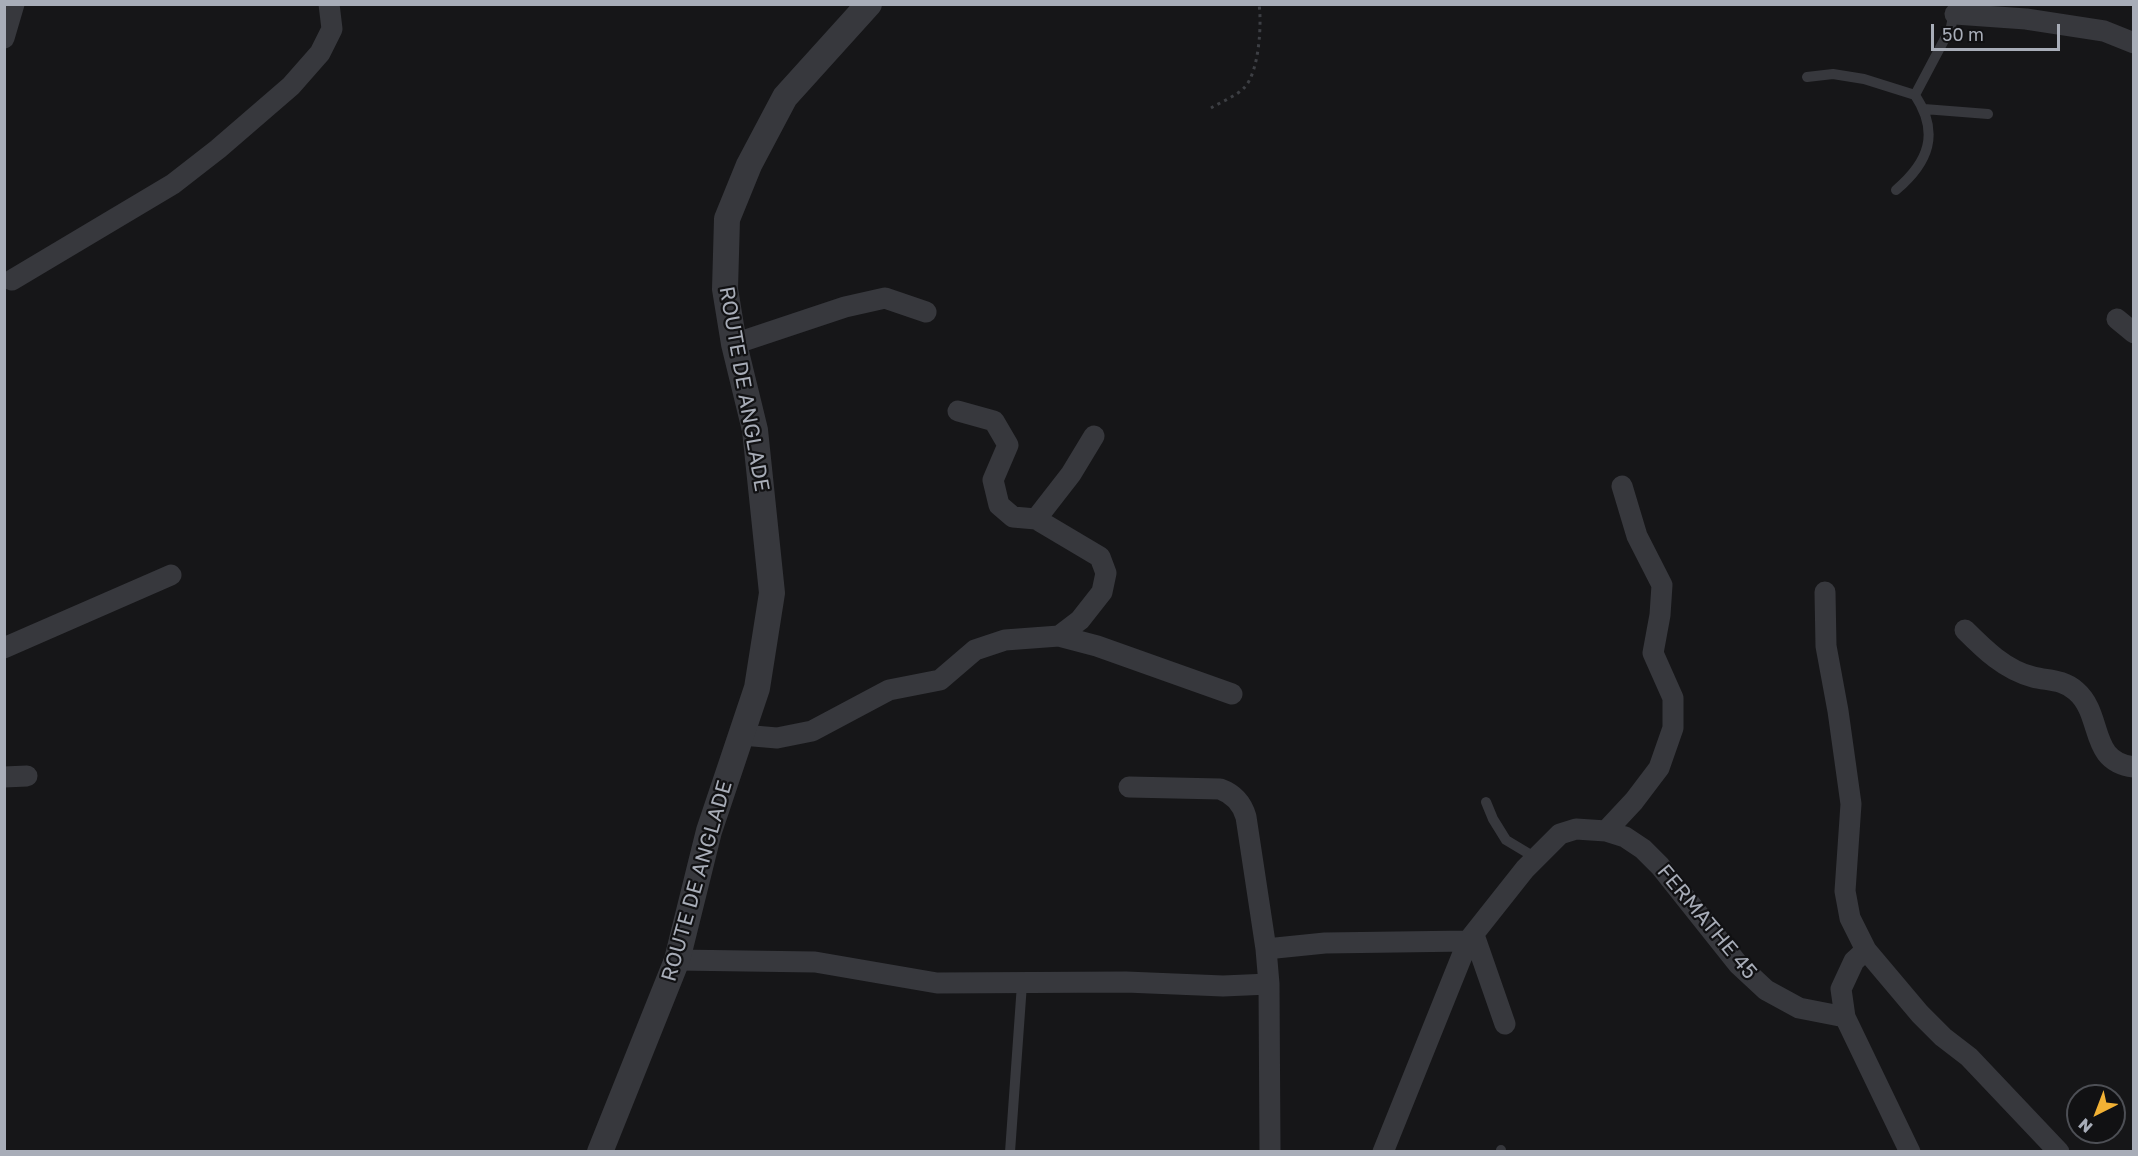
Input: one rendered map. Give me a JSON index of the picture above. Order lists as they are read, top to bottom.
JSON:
{
  "streets": {
    "street": ["ROUTE DE ANGLADE", "FERMATHE 45"]
  },
  "scale_bar": "50 m",
  "north": "bottom left"
}
